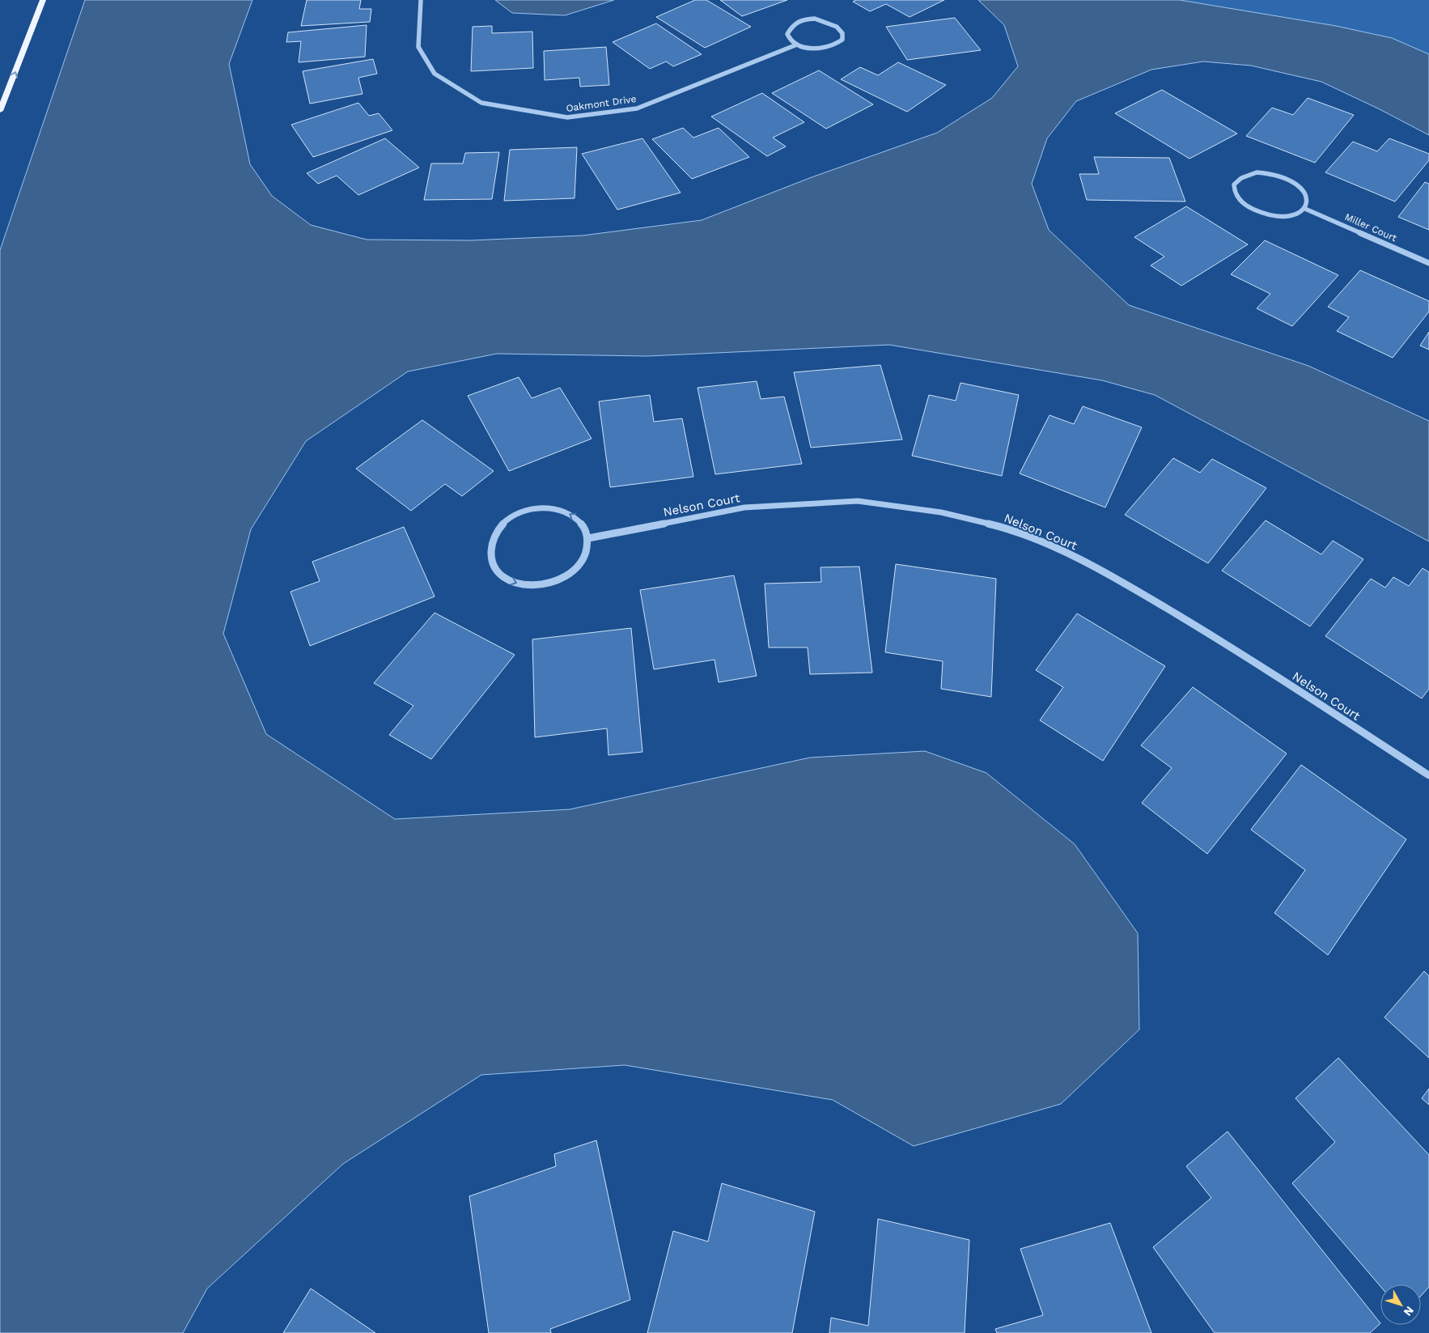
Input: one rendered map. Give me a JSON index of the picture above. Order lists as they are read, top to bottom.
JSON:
{
  "streets": {
    "street": ["Oakmont Drive", "Miller Court", "Nelson Court"]
  },
  "north": "bottom right"
}
